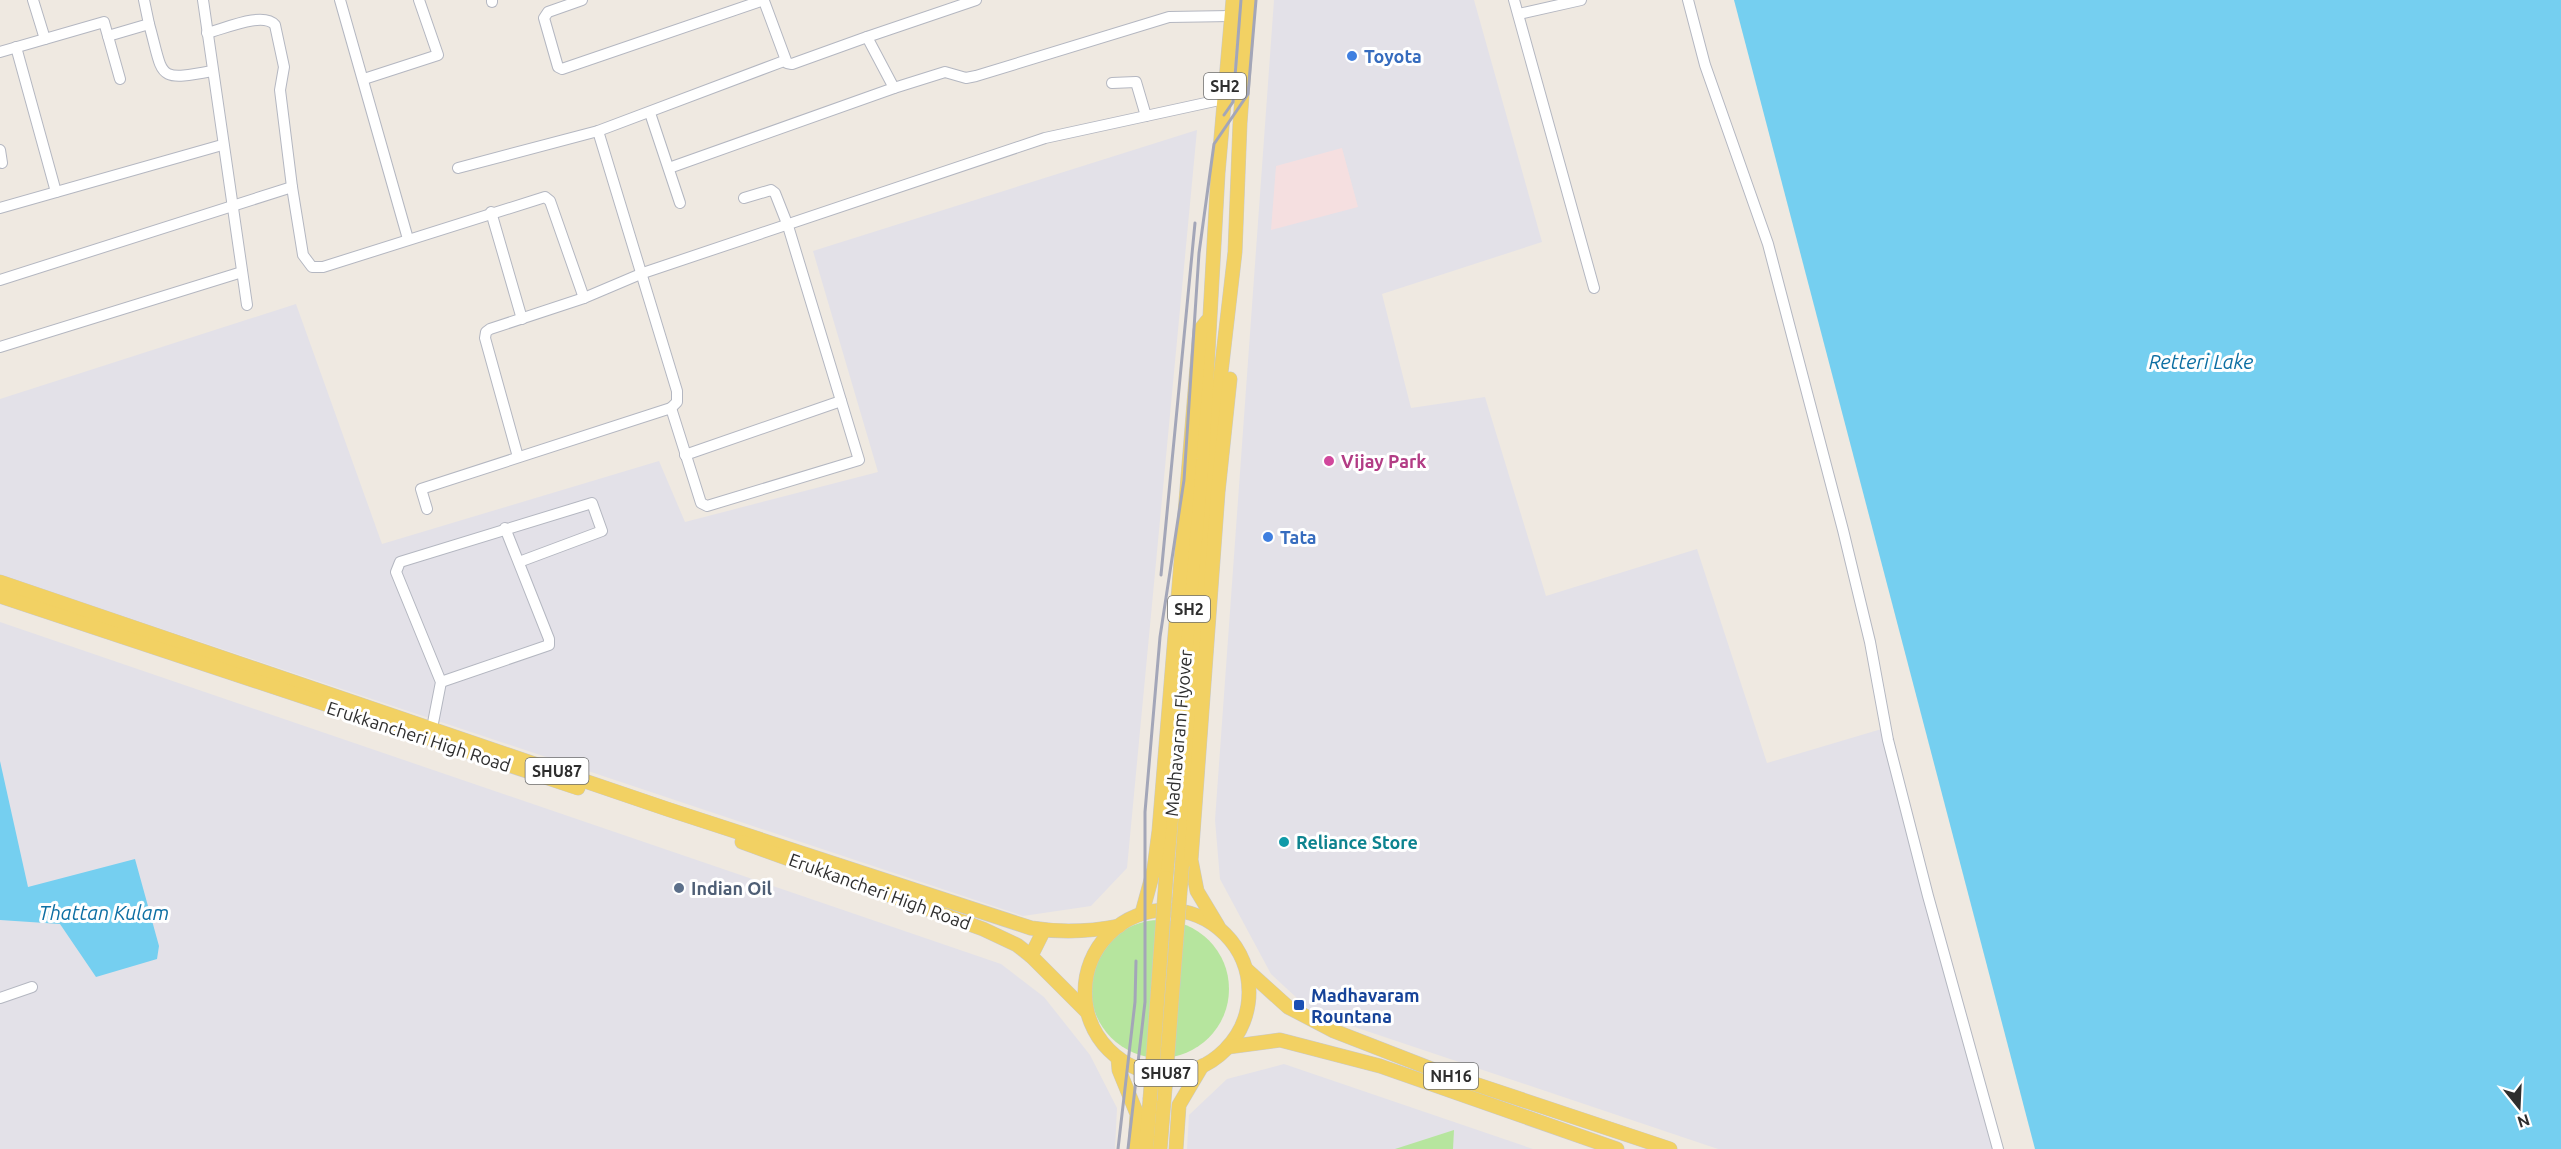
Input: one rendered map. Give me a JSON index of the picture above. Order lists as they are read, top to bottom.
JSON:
{
  "streets": {
    "main road": [
      "SH2",
      "Madhavaram Flyover",
      "Erukkancheri High Road",
      "SHU87",
      "NH16"
    ]
  },
  "crossings": [
    ["SH2", "Madhavaram Flyover"],
    ["Erukkancheri High Road", "SHU87"],
    ["Erukkancheri High Road", "NH16"],
    ["SHU87", "NH16"]
  ],
  "water": ["Retteri Lake", "Thattan Kulam"],
  "places": {
    "other": [
      "Toyota",
      "Vijay Park",
      "Tata",
      "Reliance Store",
      "Indian Oil"
    ],
    "transit": ["Madhavaram Rountana"]
  },
  "north": "bottom"
}
